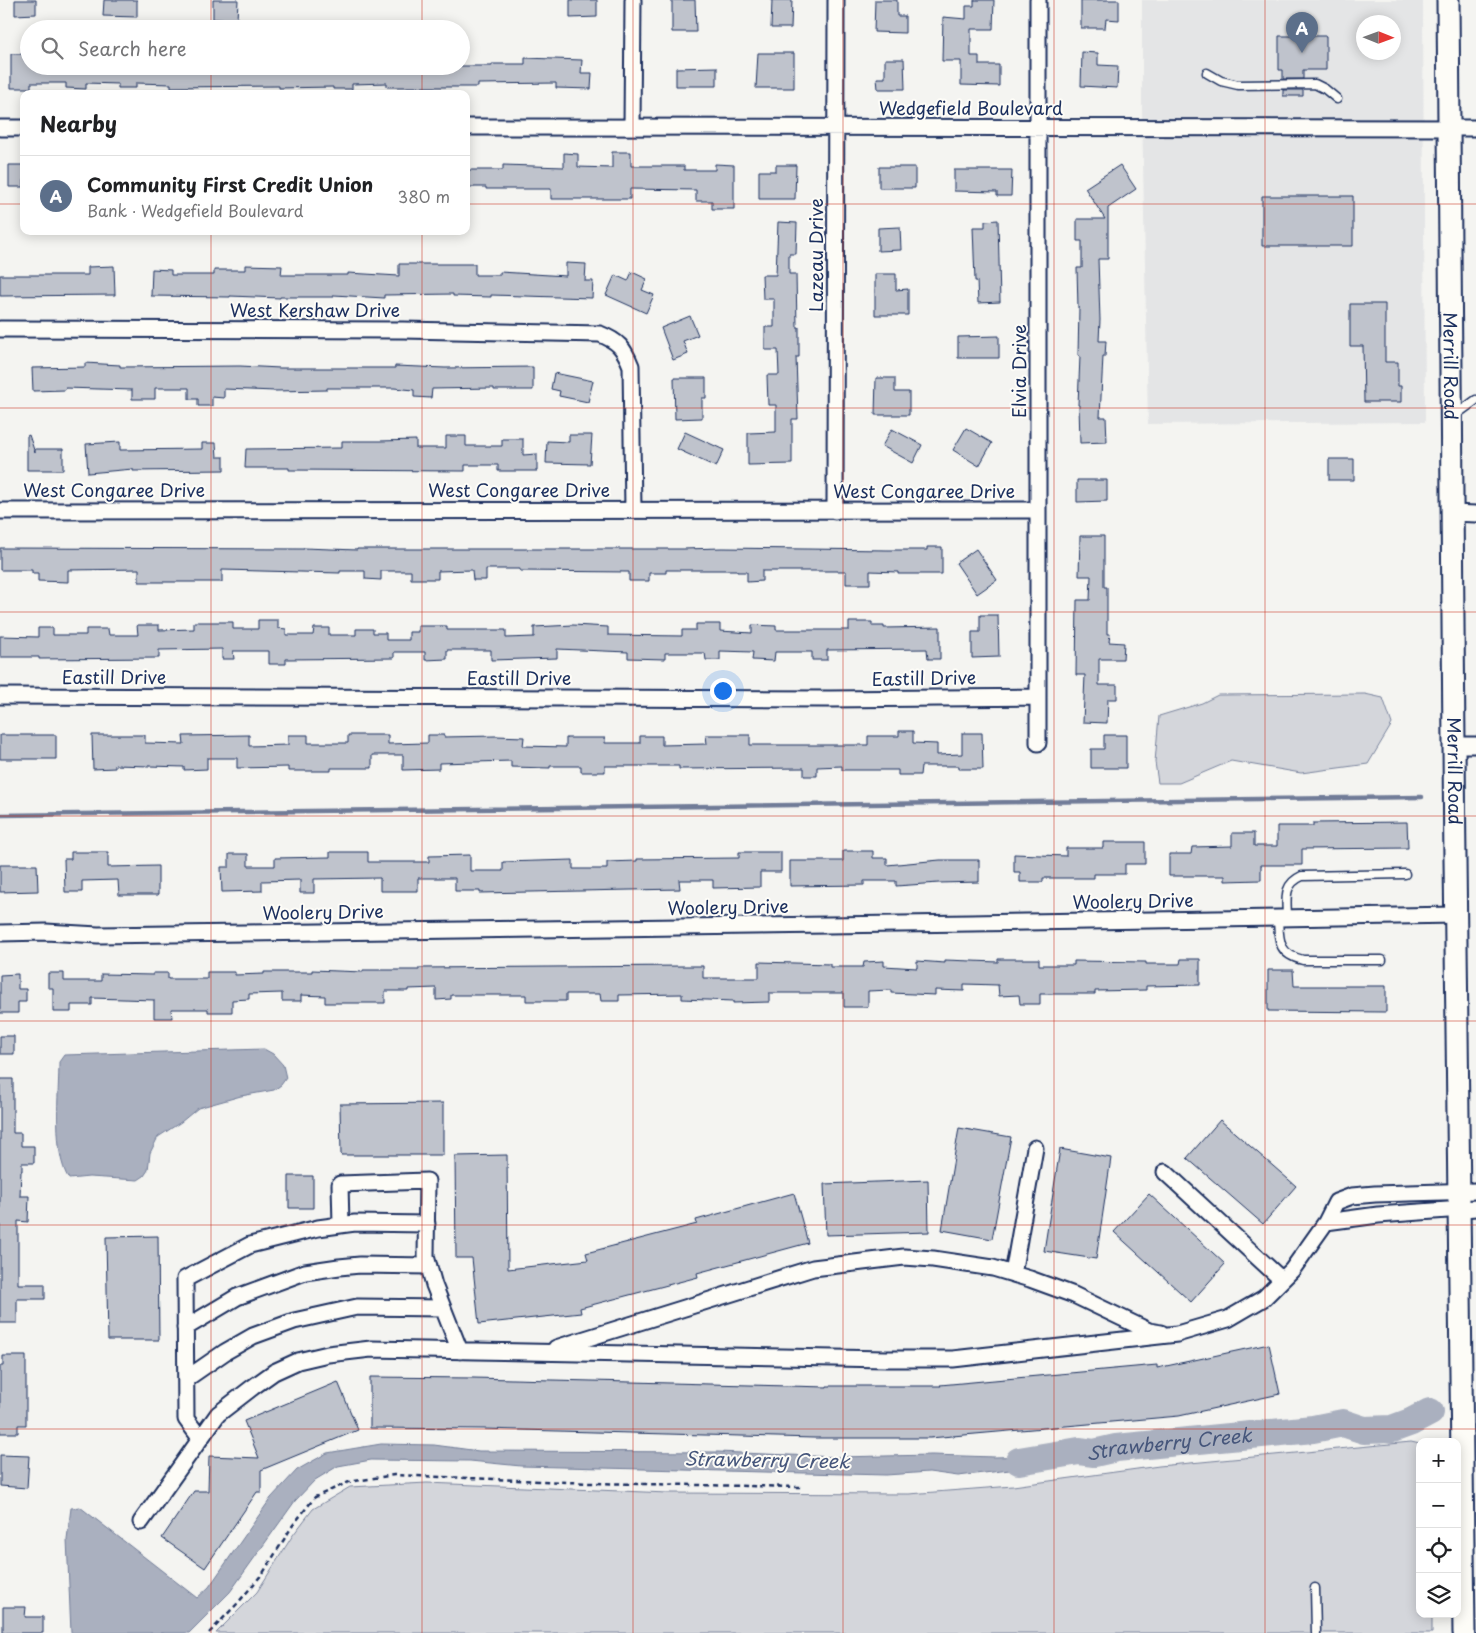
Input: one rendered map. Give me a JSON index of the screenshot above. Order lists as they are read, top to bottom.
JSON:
{
  "streets": {
    "main road": ["Merrill Road"],
    "street": [
      "Wedgefield Boulevard",
      "Lazeau Drive",
      "West Kershaw Drive",
      "Elvia Drive",
      "West Congaree Drive",
      "Eastill Drive",
      "Woolery Drive"
    ]
  },
  "crossings": [
    ["Wedgefield Boulevard", "Lazeau Drive"],
    ["Wedgefield Boulevard", "Merrill Road"],
    ["Wedgefield Boulevard", "Elvia Drive"],
    ["Lazeau Drive", "West Congaree Drive"],
    ["West Kershaw Drive", "West Congaree Drive"],
    ["Merrill Road", "Woolery Drive"],
    ["Elvia Drive", "West Congaree Drive"],
    ["Elvia Drive", "Eastill Drive"]
  ],
  "water": ["Strawberry Creek"],
  "north": "right",
  "page": {
    "pins": "A",
    "search": "Search here",
    "heading": "Nearby",
    "list": [
      {
        "mark": "A",
        "name": "Community First Credit Union",
        "note": "Bank · Wedgefield Boulevard",
        "value": "380 m"
      }
    ],
    "map_buttons": ["+", "−"]
  }
}
